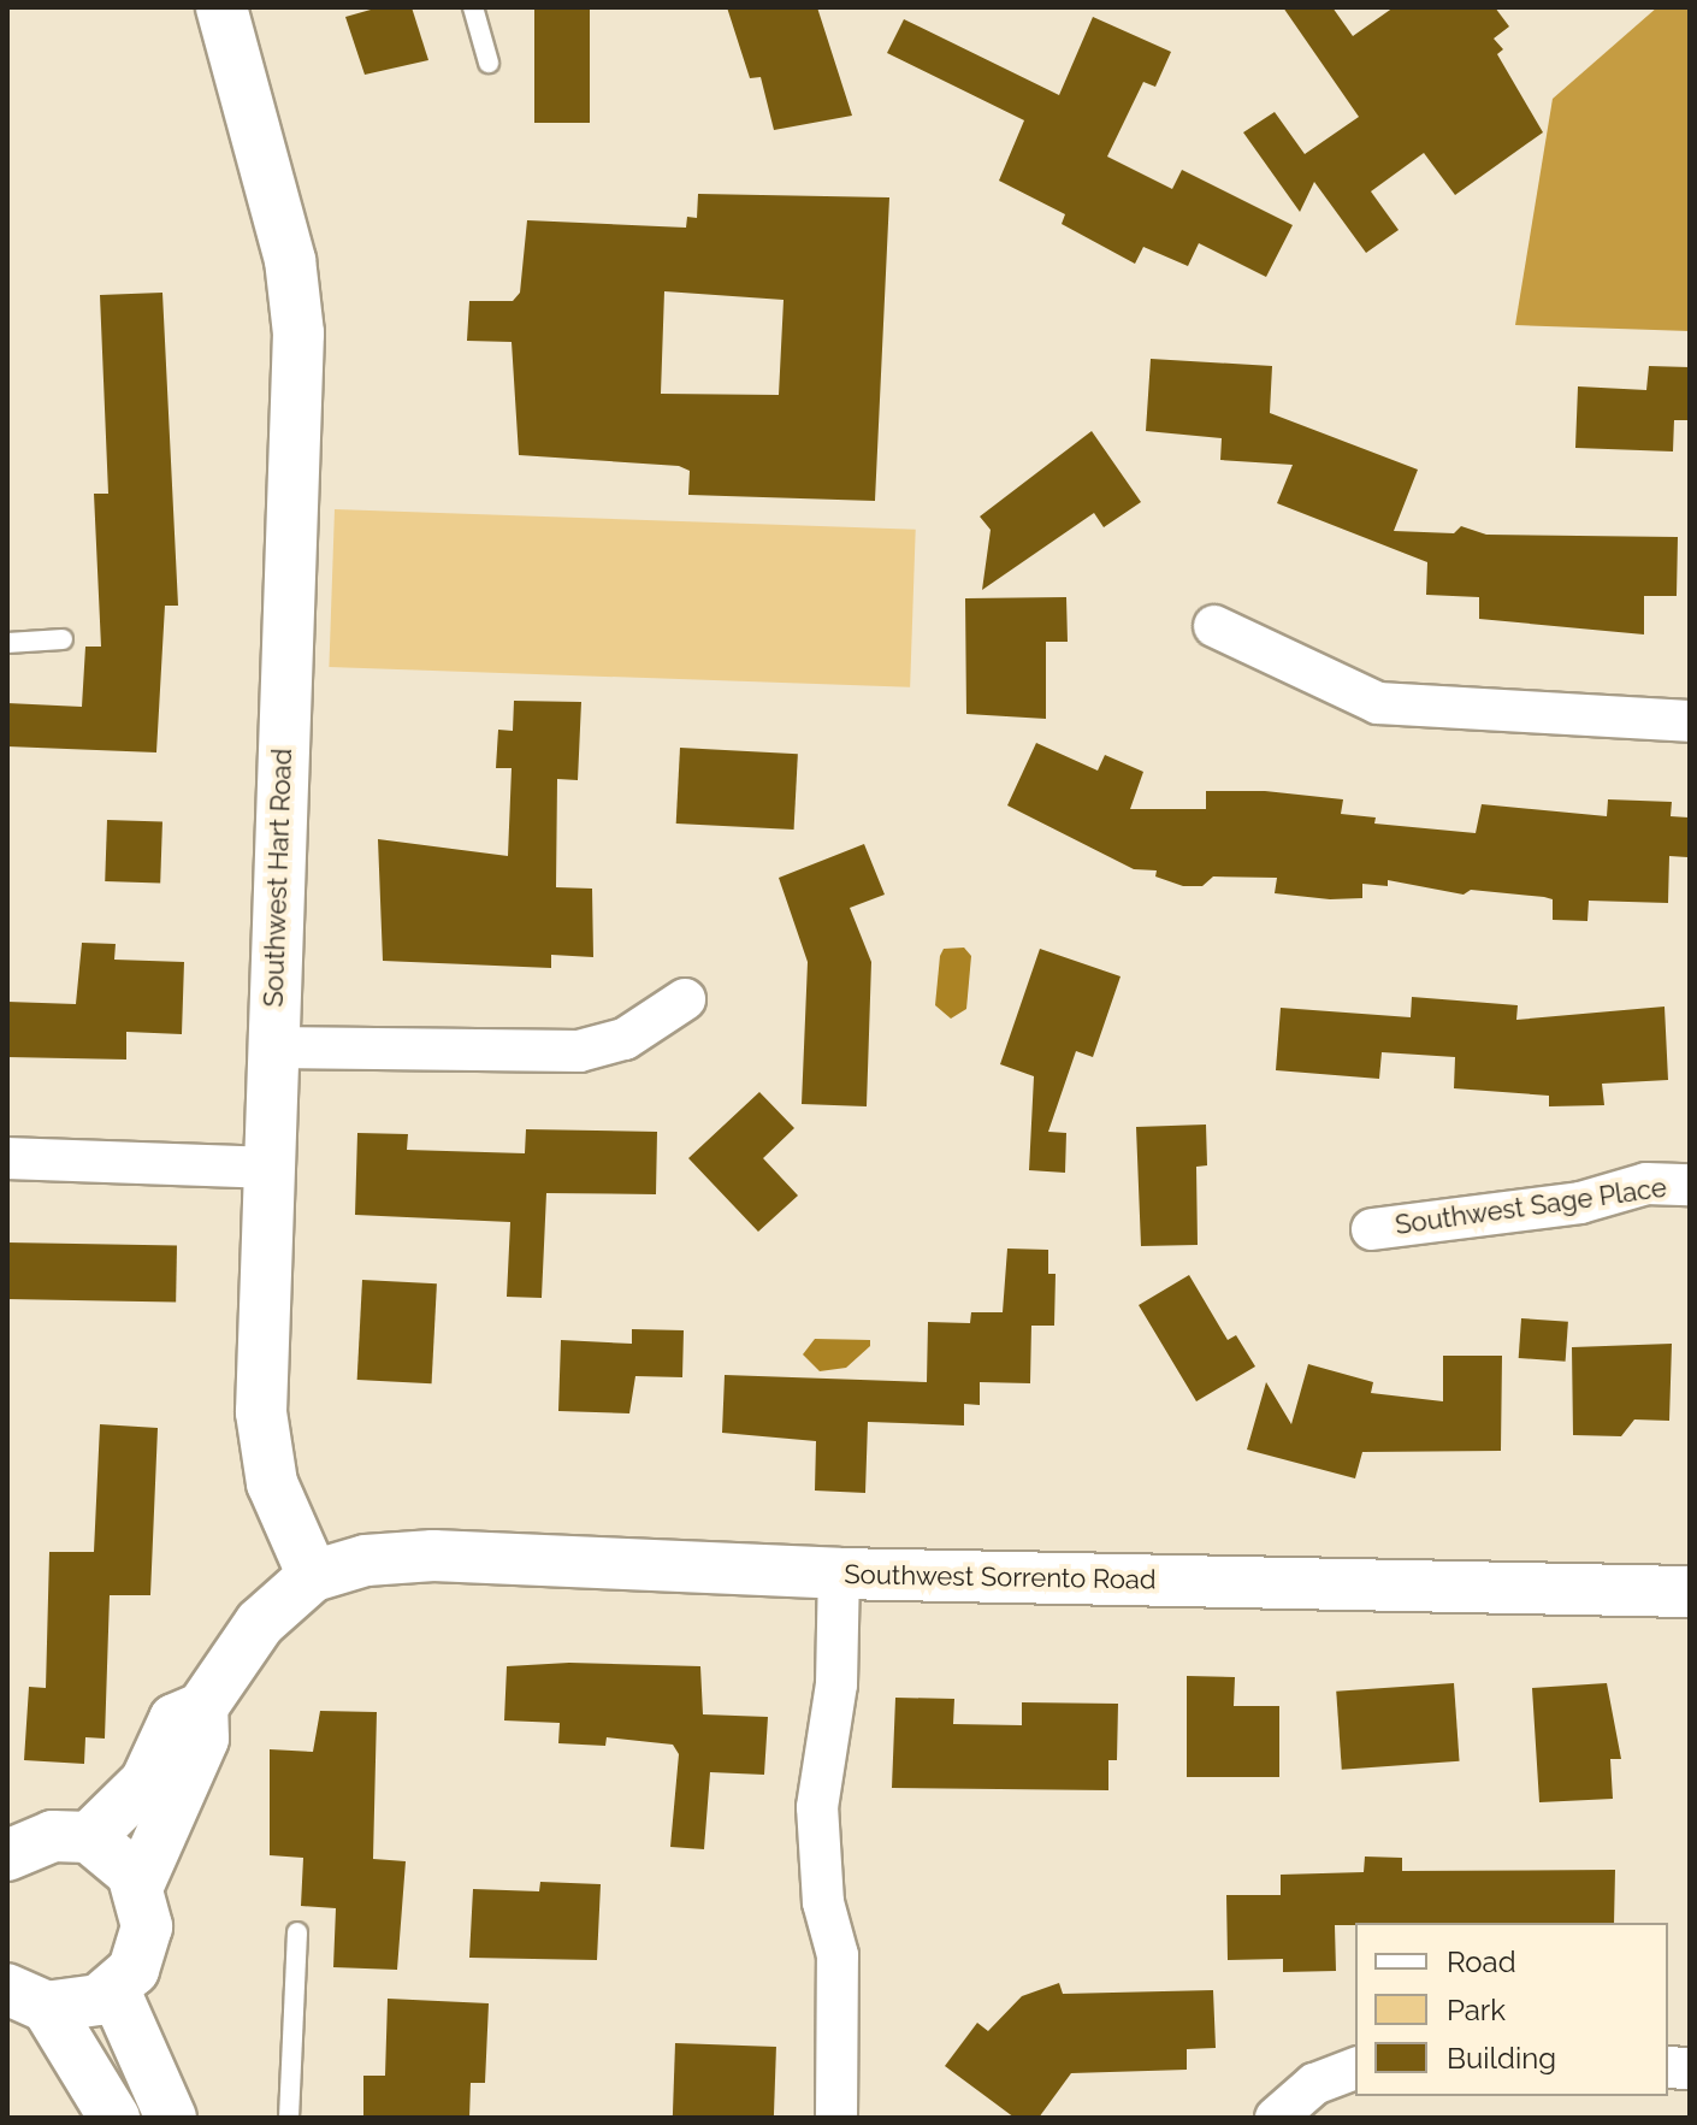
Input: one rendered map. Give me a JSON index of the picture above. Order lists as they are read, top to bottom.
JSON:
{
  "streets": {
    "street": ["Southwest Hart Road", "Southwest Sage Place", "Southwest Sorrento Road"]
  },
  "crossings": [
    ["Southwest Hart Road", "Southwest Sorrento Road"]
  ],
  "legend": ["Road", "Park", "Building"]
}
